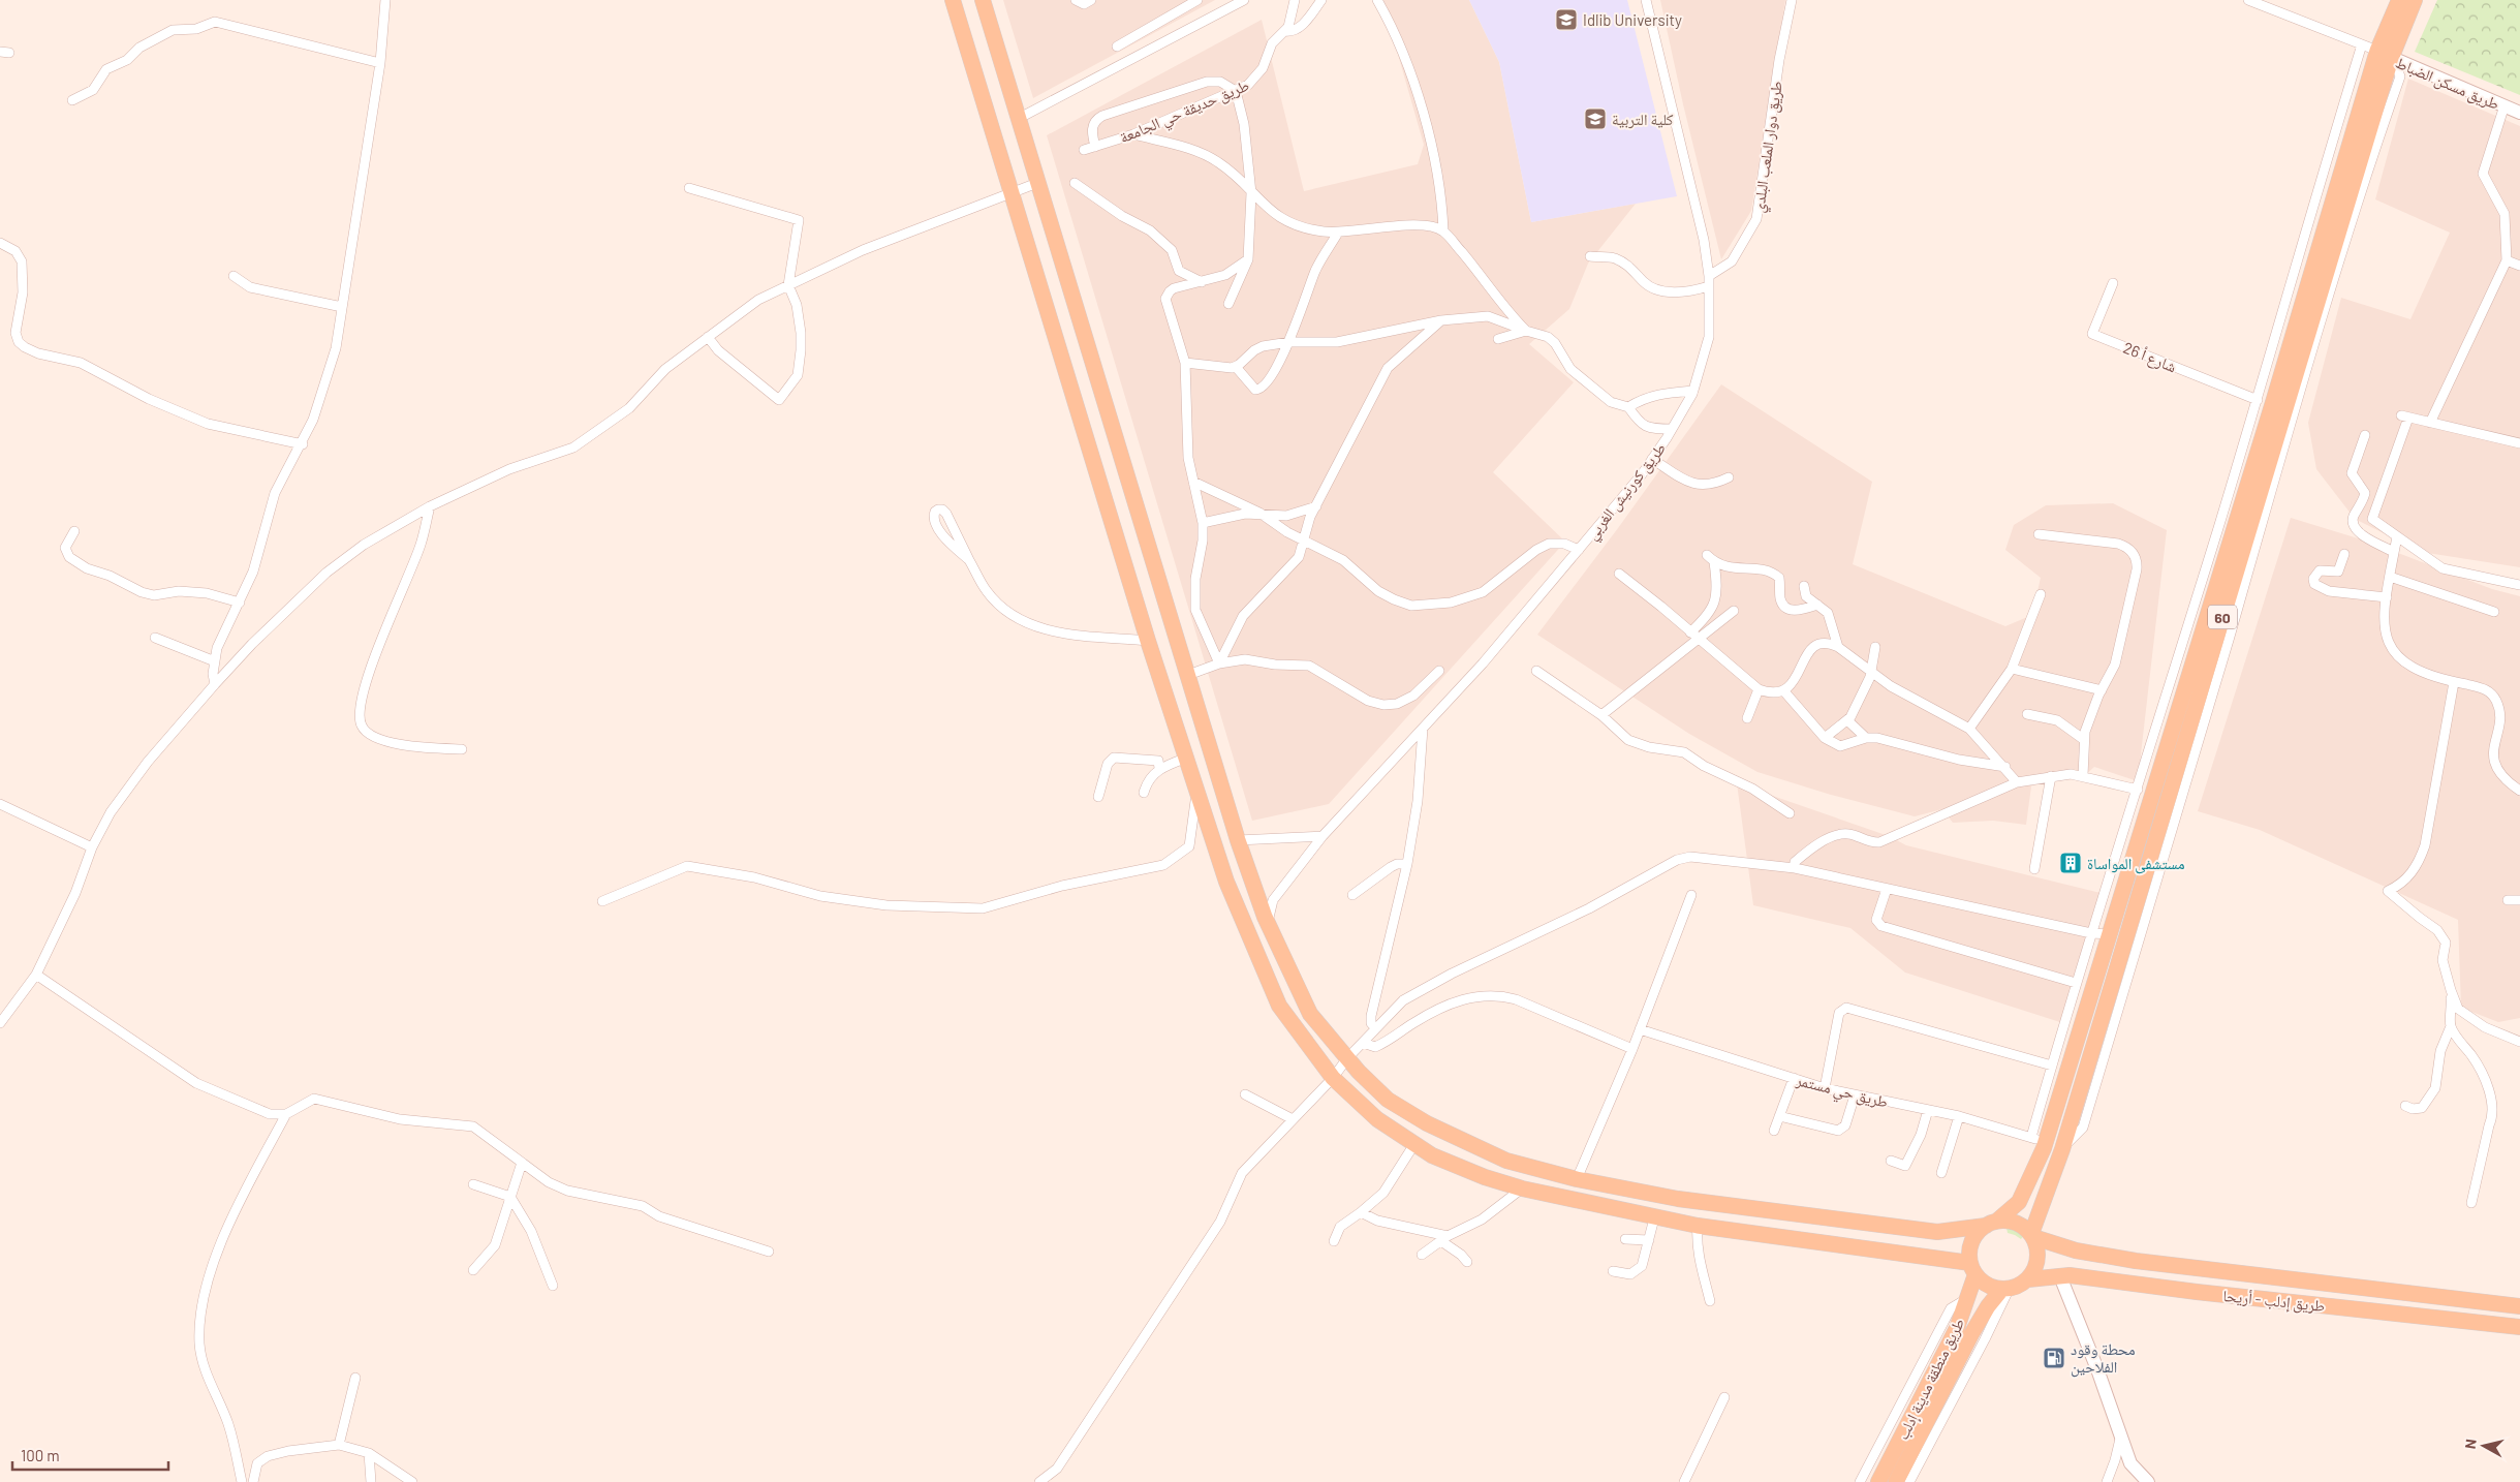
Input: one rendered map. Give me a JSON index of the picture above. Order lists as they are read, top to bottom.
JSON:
{
  "streets": {
    "main road": ["60", "طريق إدلب - أريحا", "طريق منطقة مدينة إدلب"],
    "street": [
      "طريق مسكن الضباط",
      "طريق حديقة حي الجامعة",
      "طريق دوار الملعب البلدي",
      "شارع أ 26",
      "طريق كورنيش الغربي",
      "طريق حي مستمر"
    ]
  },
  "crossings": [
    ["طريق مسكن الضباط", "60"],
    ["طريق دوار الملعب البلدي", "طريق كورنيش الغربي"],
    ["60", "طريق حي مستمر"],
    ["60", "طريق إدلب - أريحا"],
    ["60", "طريق منطقة مدينة إدلب"],
    ["طريق إدلب - أريحا", "طريق منطقة مدينة إدلب"]
  ],
  "places": {
    "school or university": ["Idlib University", "كلية التربية"],
    "building": ["مستشفى المواساة"],
    "fuel station": ["محطة وقود الفلاحين"]
  },
  "scale_bar": "100 m",
  "north": "left"
}
